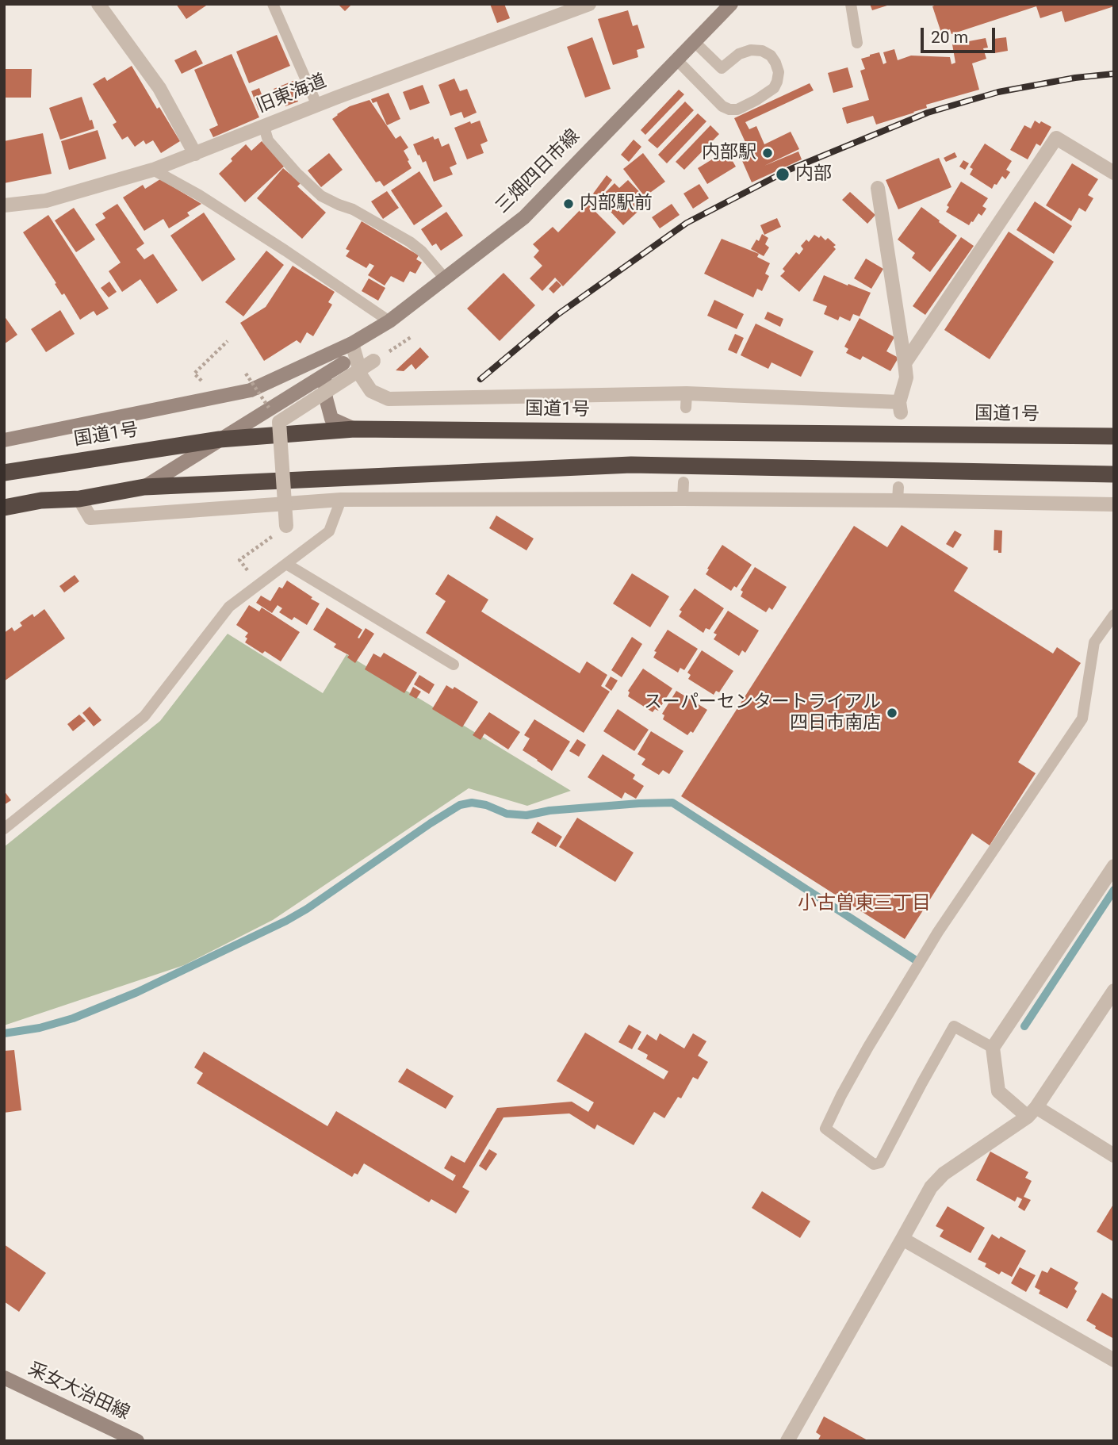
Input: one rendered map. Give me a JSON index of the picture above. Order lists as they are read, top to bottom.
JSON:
{
  "streets": {
    "highway": ["国道1号"],
    "main road": ["三畑四日市線", "采女大治田線"],
    "street": ["旧東海道"]
  },
  "districts": ["小古曽東三丁目"],
  "places": [
    "内部駅",
    "内部",
    "内部駅前",
    "スーパーセンタートライアル 四日市南店"
  ],
  "scale_bar": "20 m"
}
